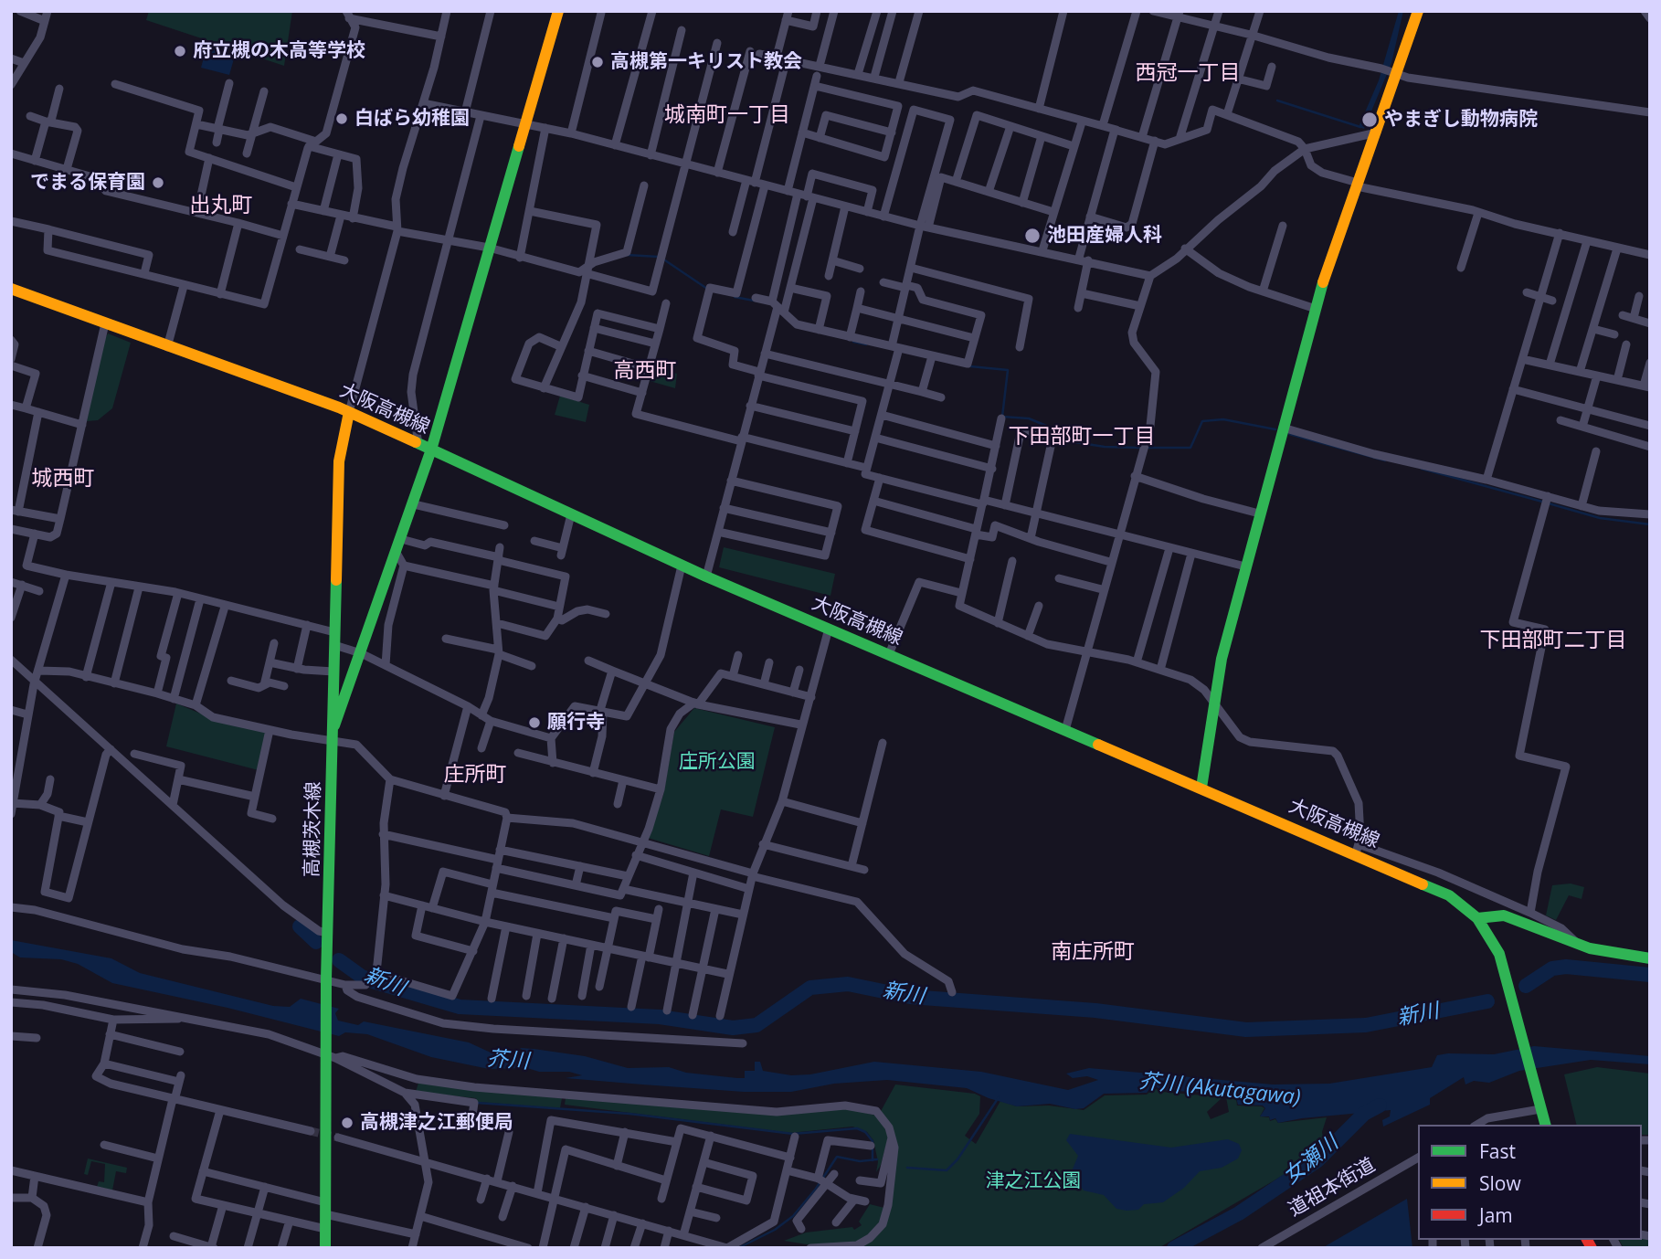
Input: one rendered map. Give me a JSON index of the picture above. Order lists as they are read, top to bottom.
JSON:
{
  "streets": {
    "main road": ["大阪高槻線", "高槻茨木線"],
    "street": ["道祖本街道"]
  },
  "crossings": [
    ["大阪高槻線", "高槻茨木線"]
  ],
  "districts": [
    "西冠一丁目",
    "城南町一丁目",
    "出丸町",
    "高西町",
    "下田部町一丁目",
    "城西町",
    "下田部町二丁目",
    "庄所町",
    "南庄所町"
  ],
  "water": [
    "新川",
    "芥川",
    "芥川 (Akutagawa)",
    "女瀬川"
  ],
  "parks": ["庄所公園", "津之江公園"],
  "places": [
    "府立槻の木高等学校",
    "高槻第一キリスト教会",
    "白ばら幼稚園",
    "やまぎし動物病院",
    "でまる保育園",
    "池田産婦人科",
    "願行寺",
    "高槻津之江郵便局"
  ],
  "legend": ["Fast", "Slow", "Jam"]
}
